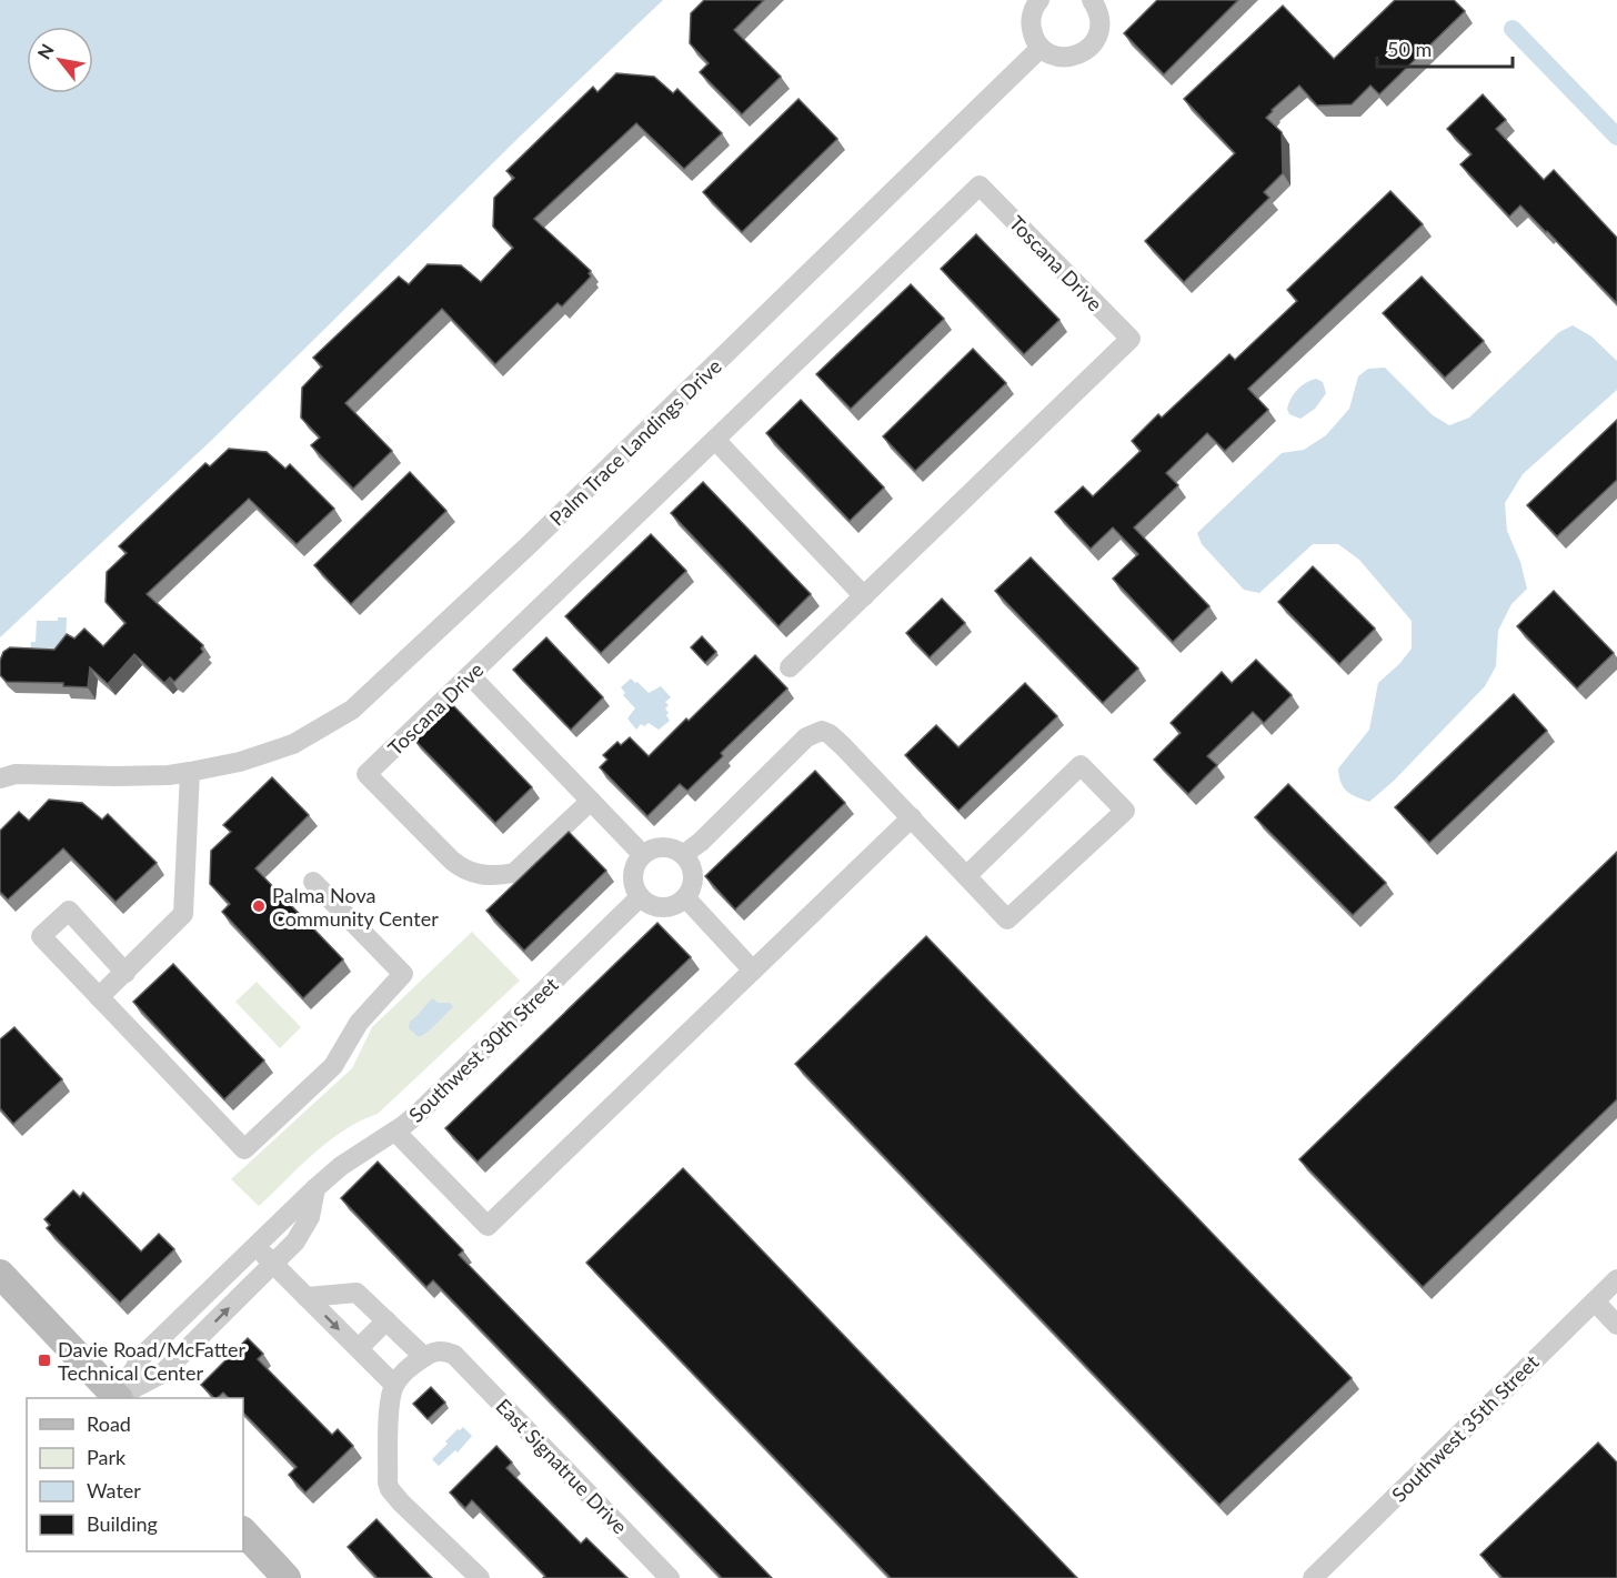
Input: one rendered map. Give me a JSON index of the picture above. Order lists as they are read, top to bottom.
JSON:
{
  "streets": {
    "street": [
      "Toscana Drive",
      "Palm Trace Landings Drive",
      "Southwest 30th Street",
      "Southwest 35th Street",
      "East Signatrue Drive"
    ]
  },
  "places": {
    "other": ["Palma Nova Community Center"],
    "transit": ["Davie Road/McFatter Technical Center"]
  },
  "legend": [
    "Road",
    "Park",
    "Water",
    "Building"
  ],
  "scale_bar": "50 m",
  "north": "top left"
}
